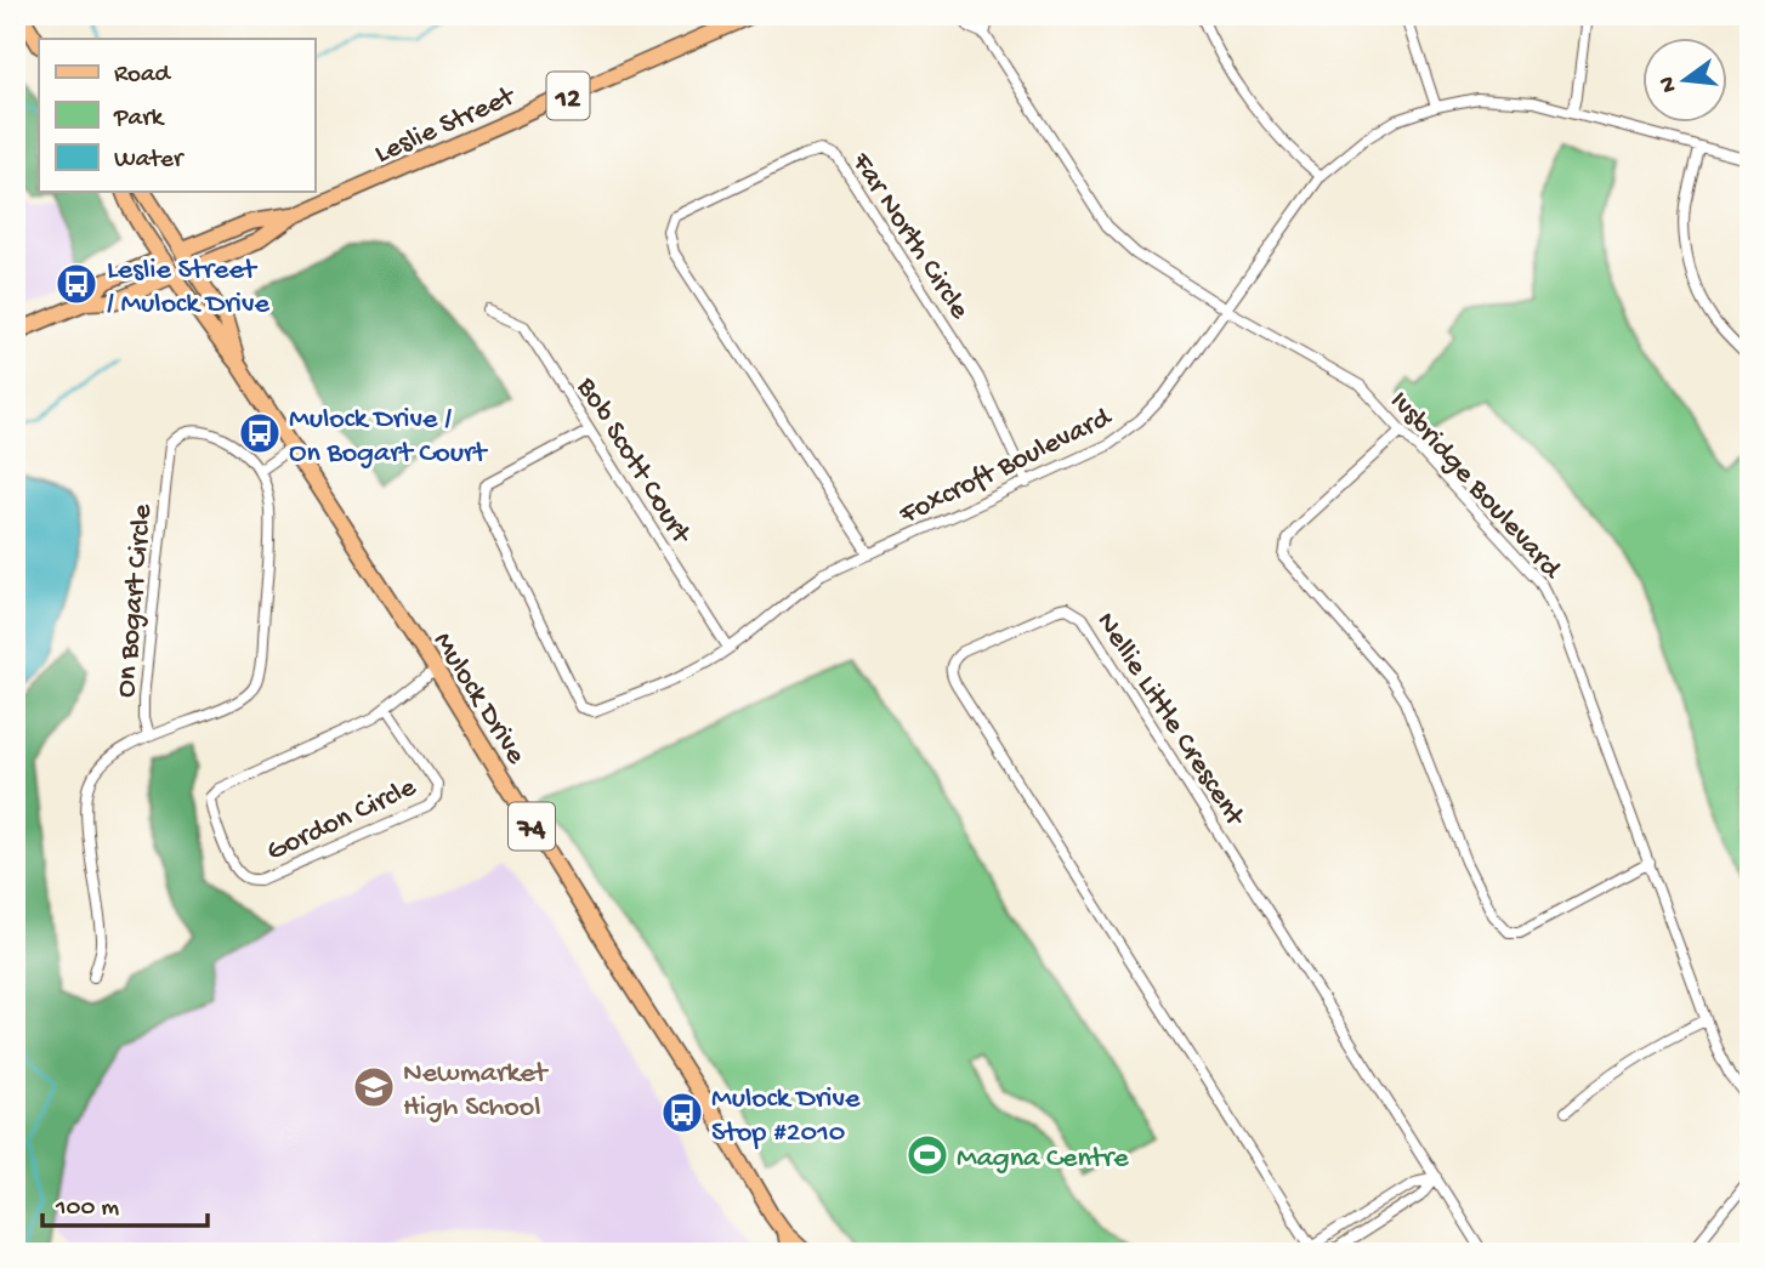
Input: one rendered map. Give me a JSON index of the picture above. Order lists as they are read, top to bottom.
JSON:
{
  "streets": {
    "main road": [
      "12",
      "Leslie Street",
      "Mulock Drive",
      "74"
    ],
    "street": [
      "Far North Circle",
      "Bob Scott Court",
      "Foxcroft Boulevard",
      "Ivsbridge Boulevard",
      "On Bogart Circle",
      "Nellie Little Crescent",
      "Gordon Circle"
    ]
  },
  "crossings": [
    ["Leslie Street", "Mulock Drive"],
    ["Far North Circle", "Foxcroft Boulevard"],
    ["Bob Scott Court", "Foxcroft Boulevard"],
    ["Foxcroft Boulevard", "Ivsbridge Boulevard"],
    ["Mulock Drive", "Gordon Circle"]
  ],
  "places": {
    "bus stop": ["Leslie Street / Mulock Drive", "Mulock Drive / On Bogart Court", "Mulock Drive Stop #2010"],
    "school or university": ["Newmarket High School"],
    "sports": ["Magna Centre"]
  },
  "legend": ["Road", "Park", "Water"],
  "scale_bar": "100 m",
  "north": "left"
}
